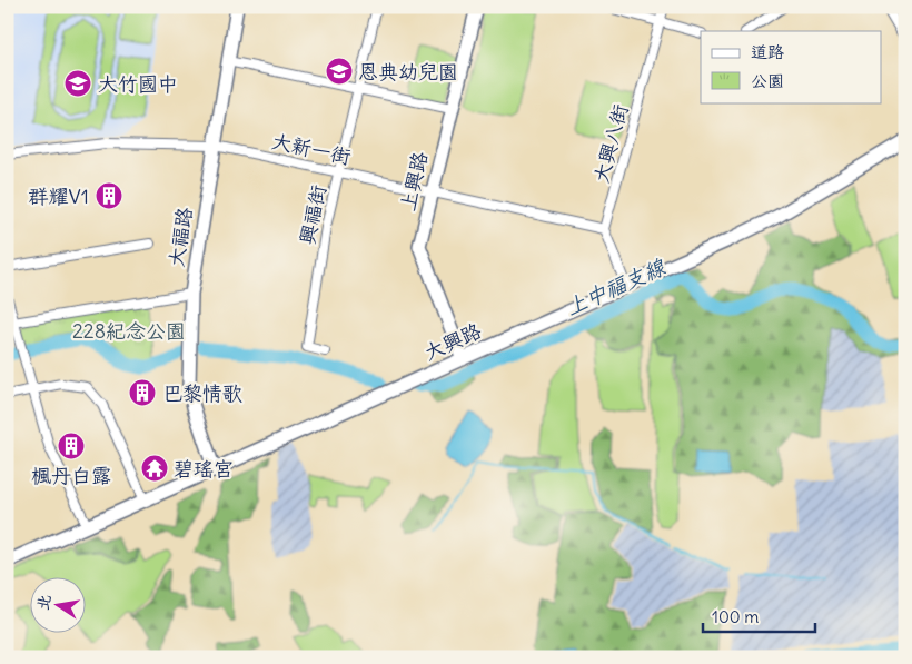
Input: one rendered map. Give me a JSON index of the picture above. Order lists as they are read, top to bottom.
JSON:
{
  "streets": {
    "street": [
      "大興八街",
      "大新一街",
      "上興路",
      "興福街",
      "大福路",
      "大興路"
    ]
  },
  "crossings": [
    ["大興八街", "大新一街"],
    ["大新一街", "上興路"],
    ["大新一街", "興福街"],
    ["大新一街", "大福路"],
    ["上興路", "大興路"],
    ["大福路", "大興路"]
  ],
  "water": ["上中福支線"],
  "parks": ["228紀念公園"],
  "places": {
    "school or university": ["恩典幼兒園", "大竹國中"],
    "building": ["群耀V1", "巴黎情歌", "楓丹白露"],
    "temple": ["碧瑤宮"]
  },
  "legend": ["道路", "公園"],
  "scale_bar": "100 m",
  "north": "left"
}
